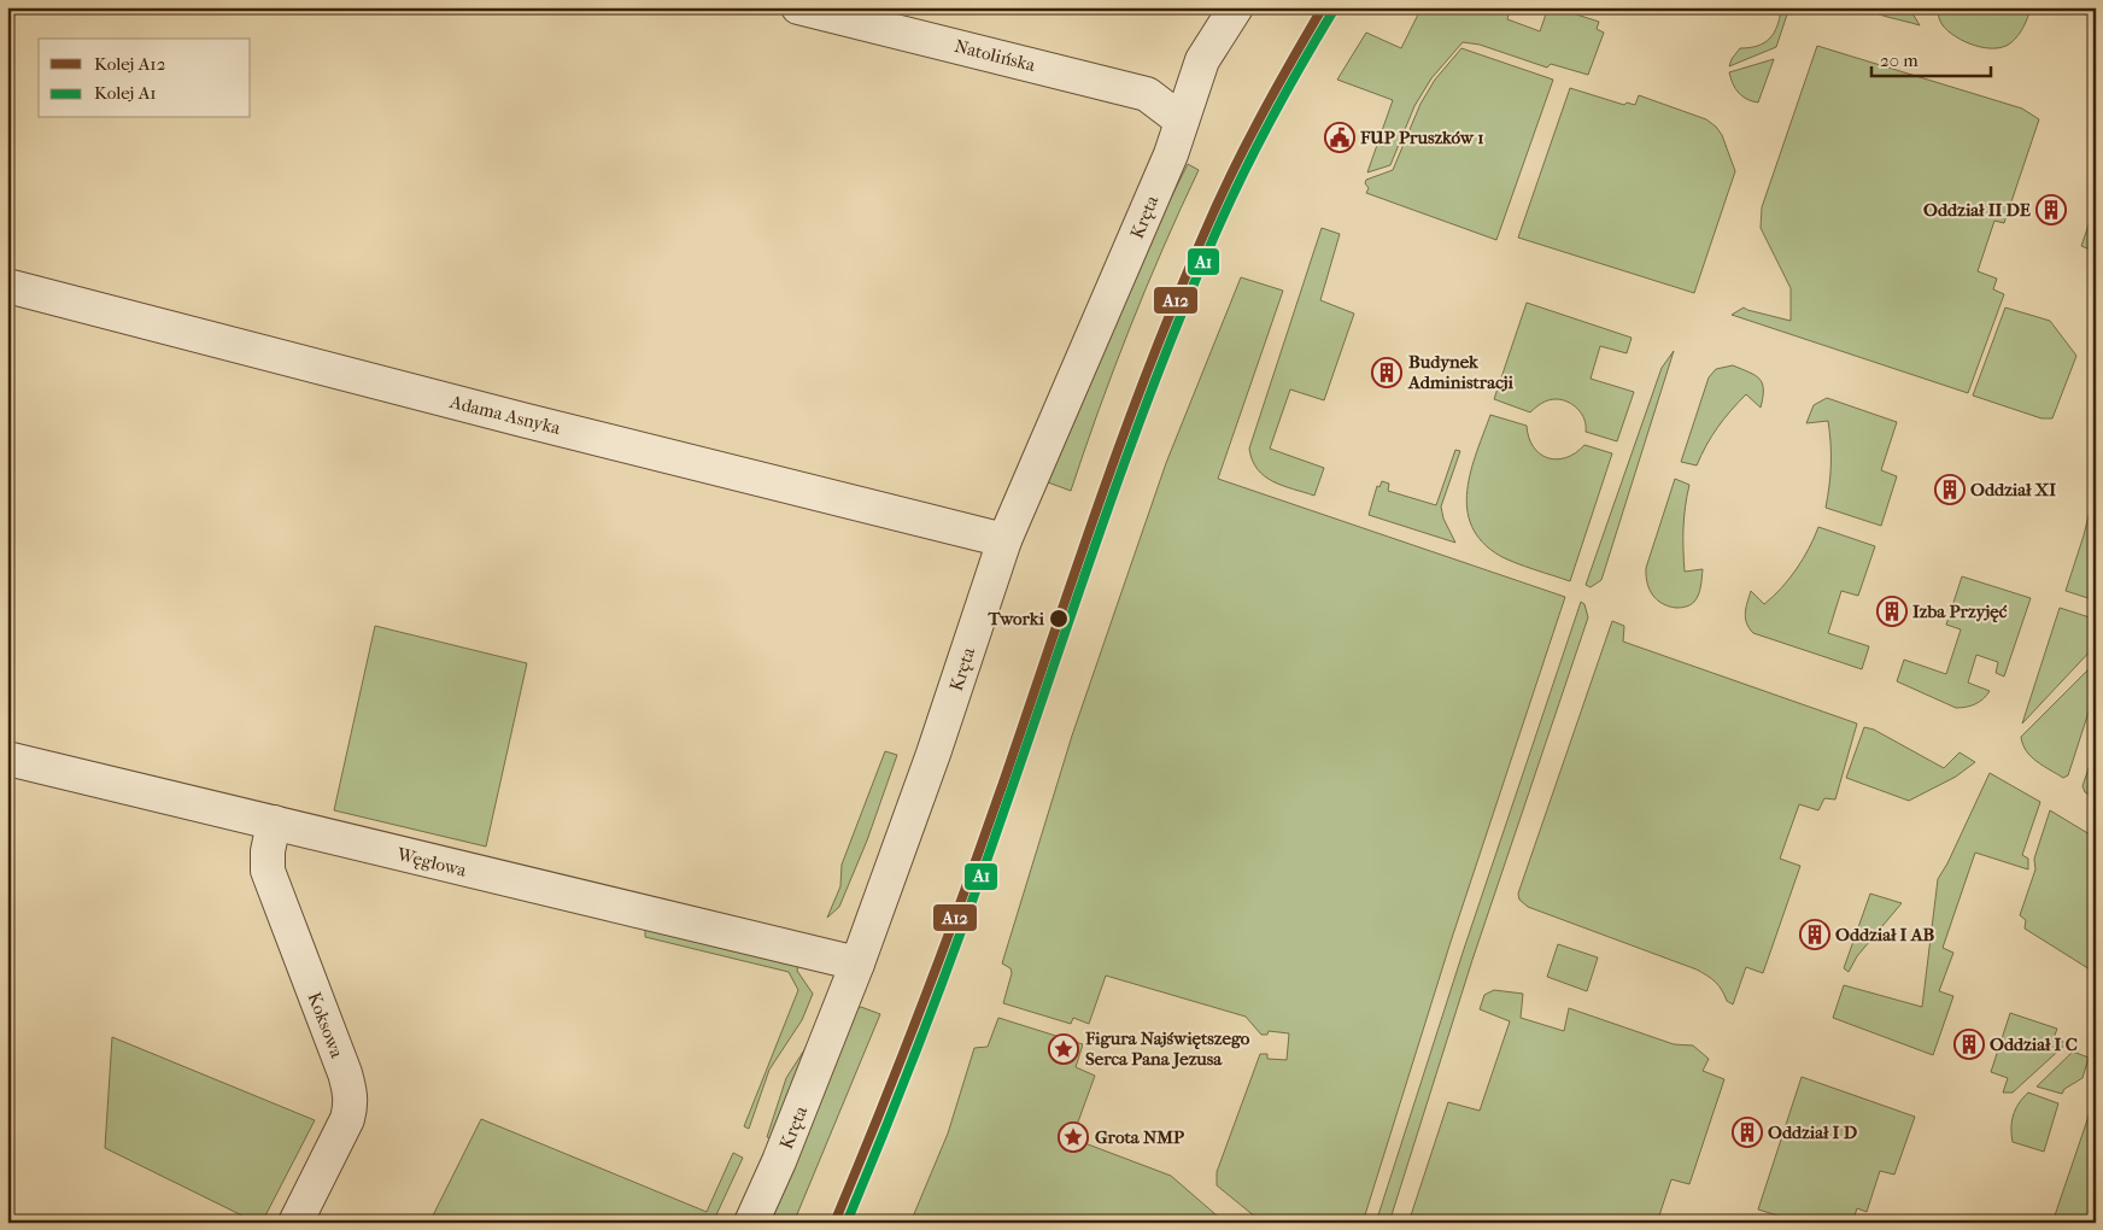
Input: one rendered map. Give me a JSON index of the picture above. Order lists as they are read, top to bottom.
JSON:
{
  "streets": {
    "street": [
      "Natolińska",
      "Kręta",
      "Adama Asnyka",
      "Węglowa",
      "Koksowa"
    ]
  },
  "crossings": [
    ["Natolińska", "Kręta"],
    ["Kręta", "Adama Asnyka"],
    ["Kręta", "Węglowa"],
    ["Węglowa", "Koksowa"]
  ],
  "places": {
    "public building": ["FUP Pruszków 1"],
    "building": [
      "Oddział II DE",
      "Budynek Administracji",
      "Oddział XI",
      "Izba Przyjęć",
      "Oddział I AB",
      "Oddział I C",
      "Oddział I D"
    ],
    "other": ["Tworki"],
    "place": ["Figura Najświętszego Serca Pana Jezusa", "Grota NMP"]
  },
  "lines": ["rail line A12", "rail line A1"],
  "legend": ["Kolej A12", "Kolej A1"],
  "scale_bar": "20 m"
}
